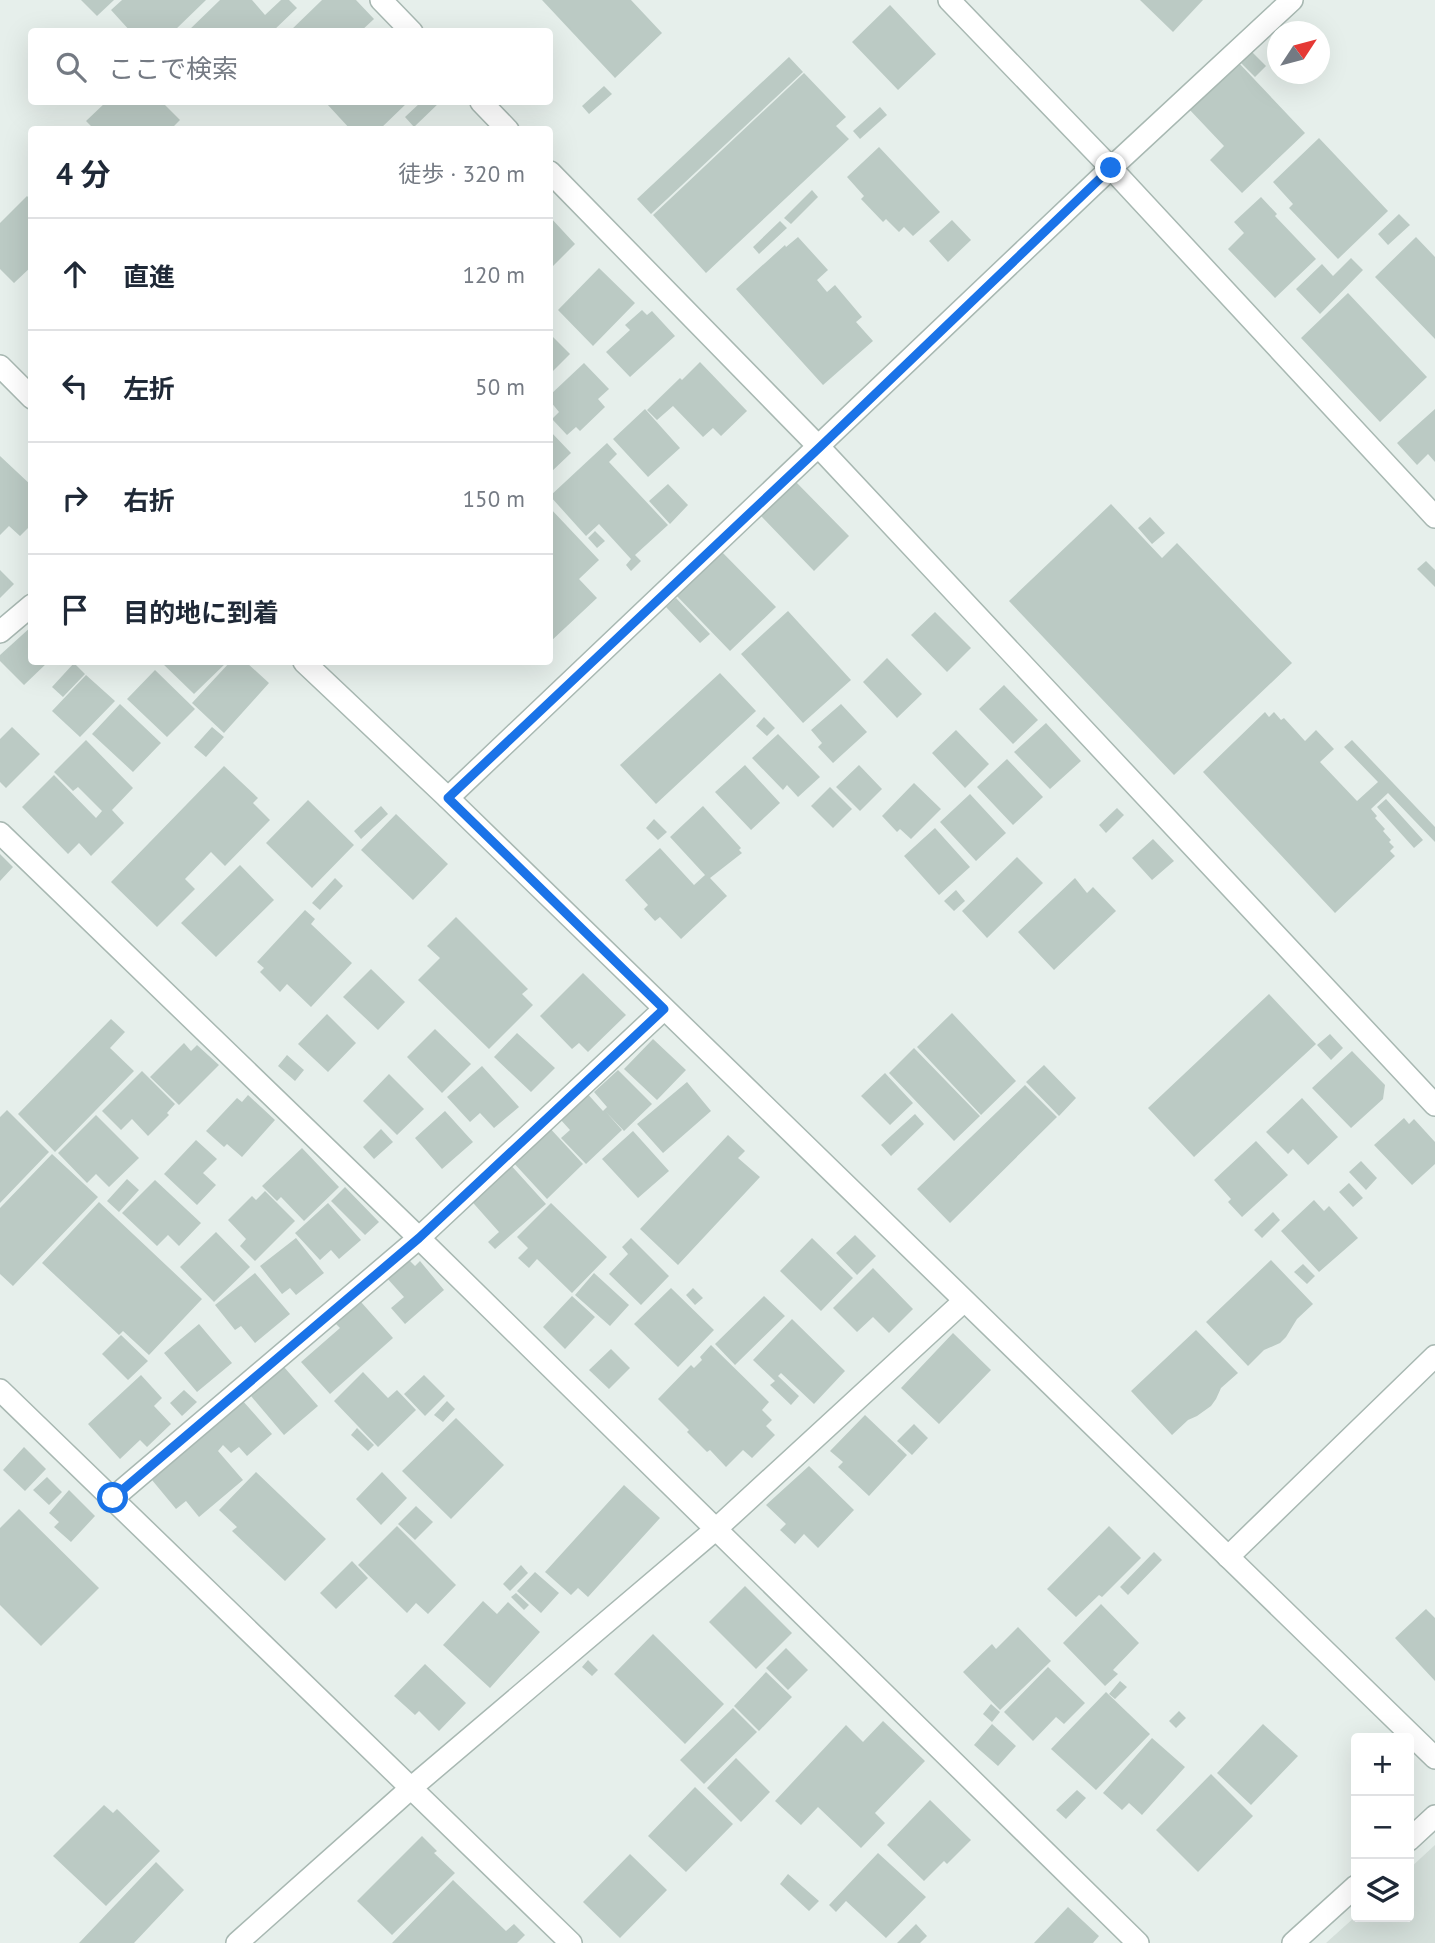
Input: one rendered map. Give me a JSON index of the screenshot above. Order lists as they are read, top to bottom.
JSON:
{
  "north": "top right",
  "page": {
    "search": "ここで検索",
    "heading": ["4 分", "徒歩 · 320 m"],
    "list": [
      ["直進", "120 m"],
      ["左折", "50 m"],
      ["右折", "150 m"],
      "目的地に到着"
    ],
    "map_buttons": ["+", "−"]
  }
}
